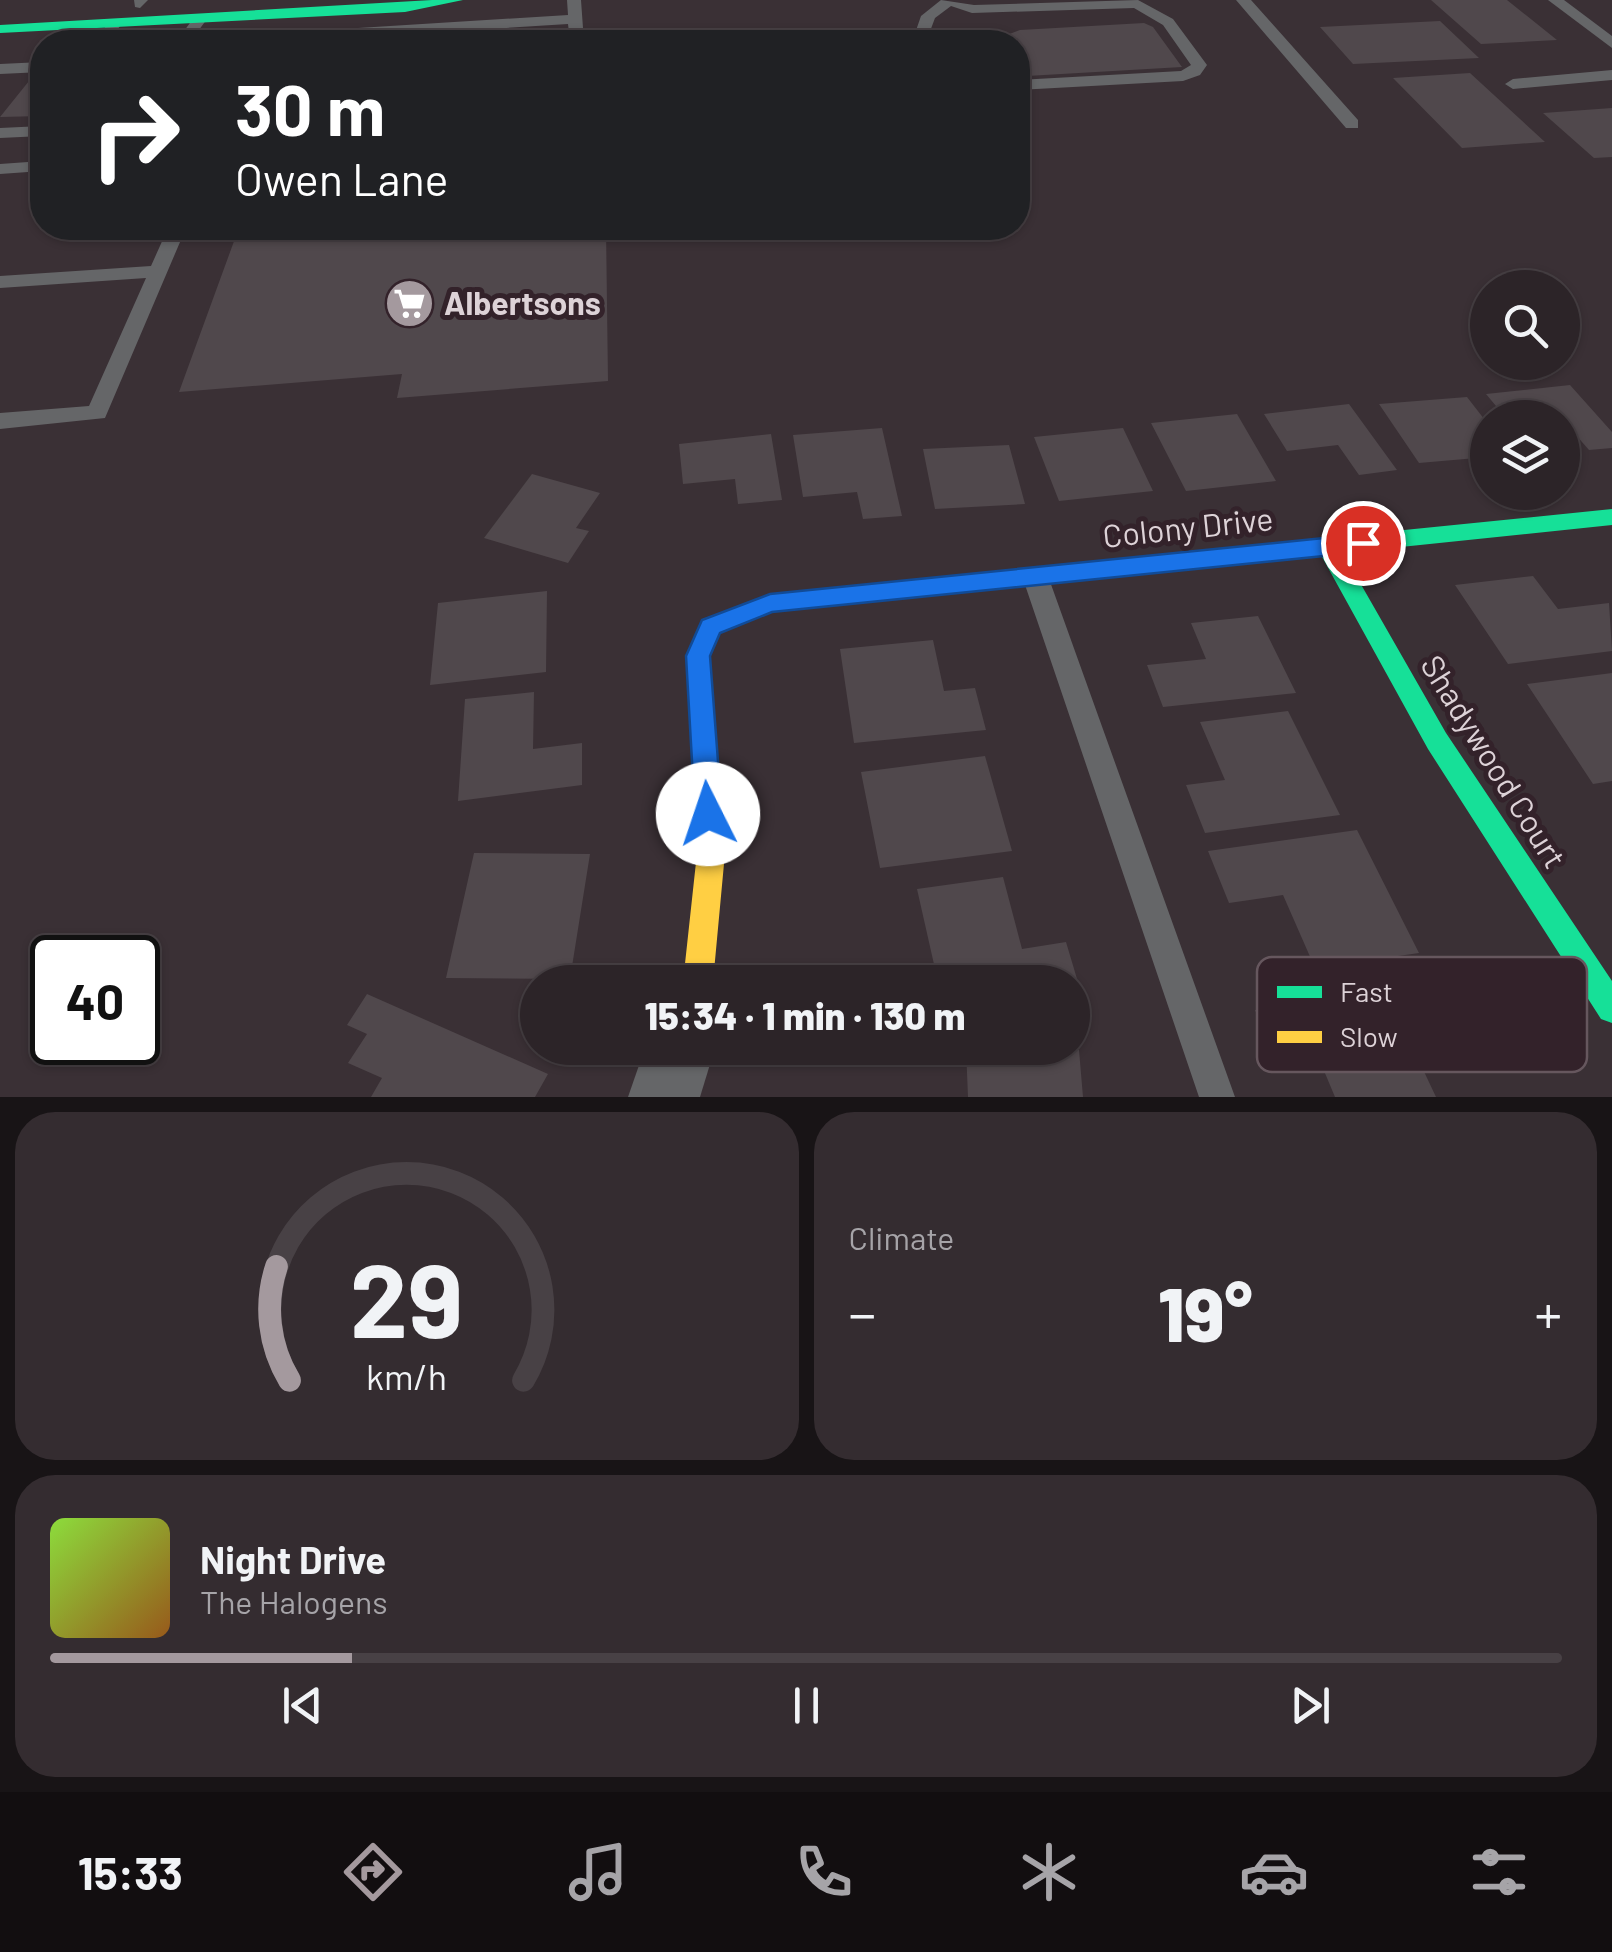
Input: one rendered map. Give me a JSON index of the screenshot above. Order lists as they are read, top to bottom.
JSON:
{
  "streets": {
    "street": ["Colony Drive", "Shadywood Court"]
  },
  "crossings": [
    ["Colony Drive", "Shadywood Court"]
  ],
  "places": {
    "supermarket": ["Albertsons"]
  },
  "legend": ["Fast", "Slow"],
  "page": {
    "turn": ["30 m", "Owen Lane"],
    "limit": "40",
    "trip": "15:34 · 1 min · 130 m",
    "tile": "Climate",
    "heat": ["−", "19°", "+"],
    "song": ["Night Drive", "The Halogens"],
    "tabs": "15:33",
    "gauge": ["29", "km/h"]
  }
}
